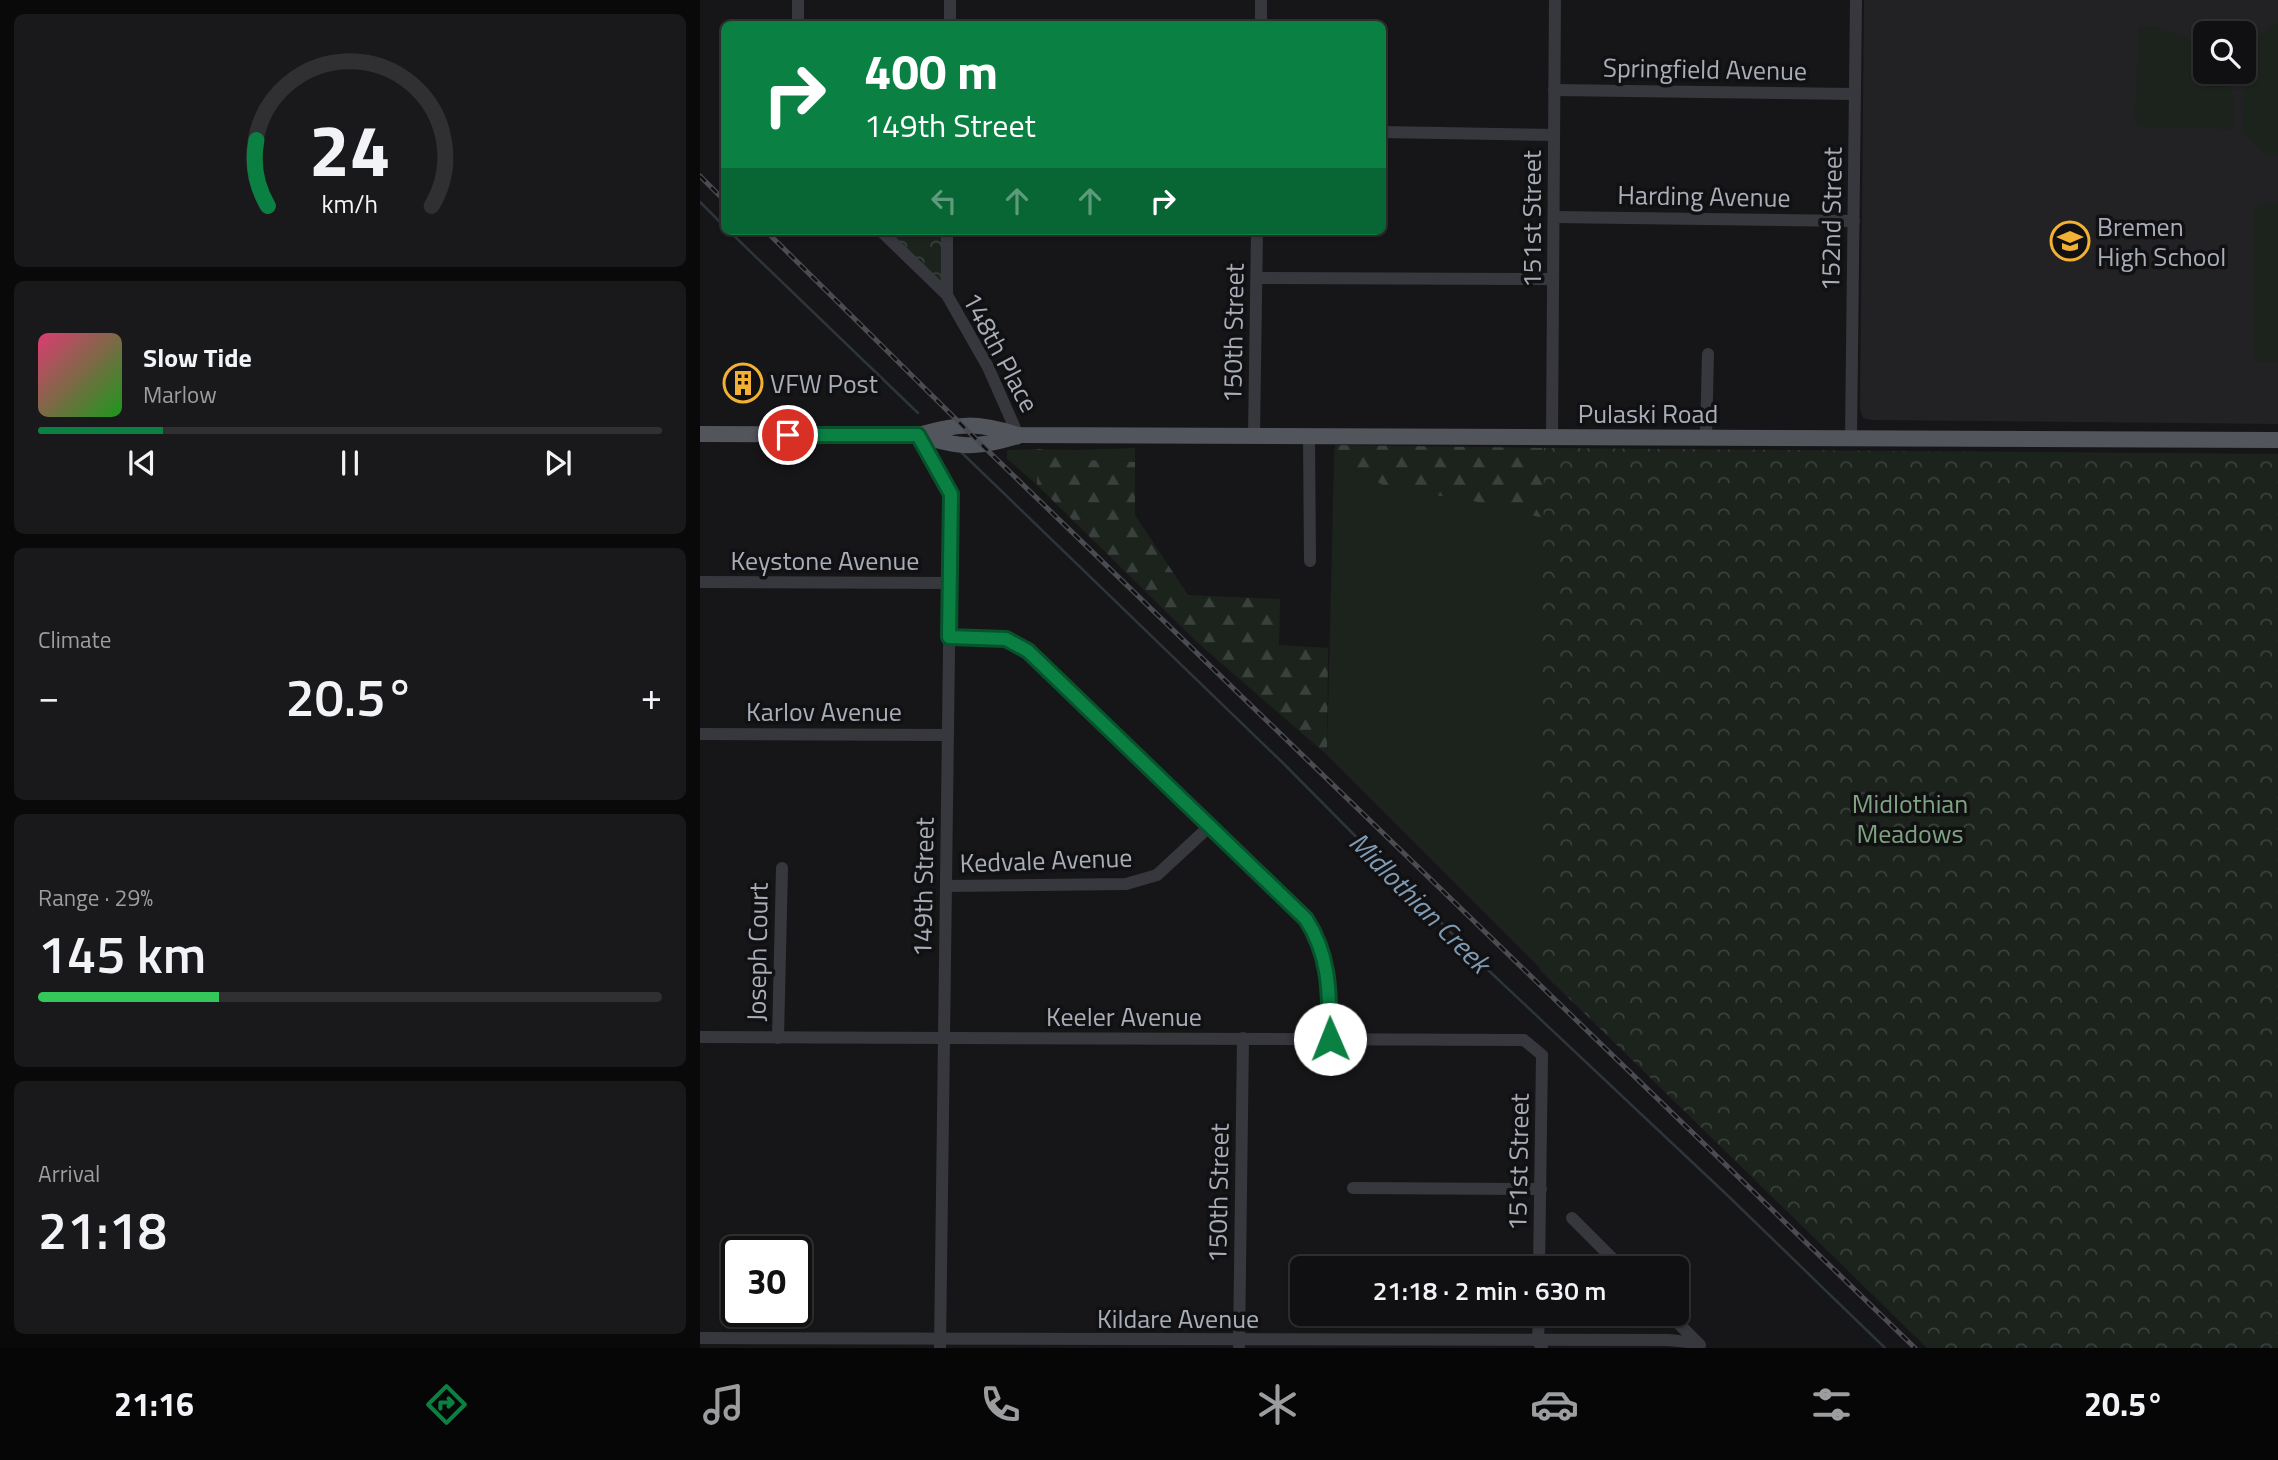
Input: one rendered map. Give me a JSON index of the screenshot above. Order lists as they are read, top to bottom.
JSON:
{
  "streets": {
    "main road": ["Pulaski Road"],
    "street": [
      "Springfield Avenue",
      "Harding Avenue",
      "151st Street",
      "152nd Street",
      "150th Street",
      "148th Place",
      "Keystone Avenue",
      "Karlov Avenue",
      "Kedvale Avenue",
      "149th Street",
      "Joseph Court",
      "Keeler Avenue",
      "Kildare Avenue"
    ]
  },
  "crossings": [
    ["Springfield Avenue", "151st Street"],
    ["Springfield Avenue", "152nd Street"],
    ["Harding Avenue", "151st Street"],
    ["Harding Avenue", "152nd Street"],
    ["151st Street", "Pulaski Road"],
    ["151st Street", "Keeler Avenue"],
    ["152nd Street", "Pulaski Road"],
    ["150th Street", "Pulaski Road"],
    ["150th Street", "Keeler Avenue"],
    ["150th Street", "Kildare Avenue"],
    ["148th Place", "Pulaski Road"],
    ["Pulaski Road", "149th Street"],
    ["Keystone Avenue", "149th Street"],
    ["Karlov Avenue", "149th Street"],
    ["Kedvale Avenue", "149th Street"],
    ["149th Street", "Keeler Avenue"],
    ["149th Street", "Kildare Avenue"],
    ["Joseph Court", "Keeler Avenue"]
  ],
  "water": ["Midlothian Creek"],
  "parks": ["Midlothian Meadows"],
  "places": {
    "school or university": ["Bremen High School"],
    "building": ["VFW Post"]
  },
  "page": {
    "turn": ["400 m", "149th Street"],
    "song": ["Slow Tide", "Marlow"],
    "tile": [
      "Climate",
      ["Range · 29%", "145 km"],
      ["Arrival", "21:18"]
    ],
    "heat": ["−", "20.5°", "+"],
    "limit": "30",
    "trip": "21:18 · 2 min · 630 m",
    "tabs": ["21:16", "20.5°"],
    "gauge": ["24", "km/h"]
  }
}
